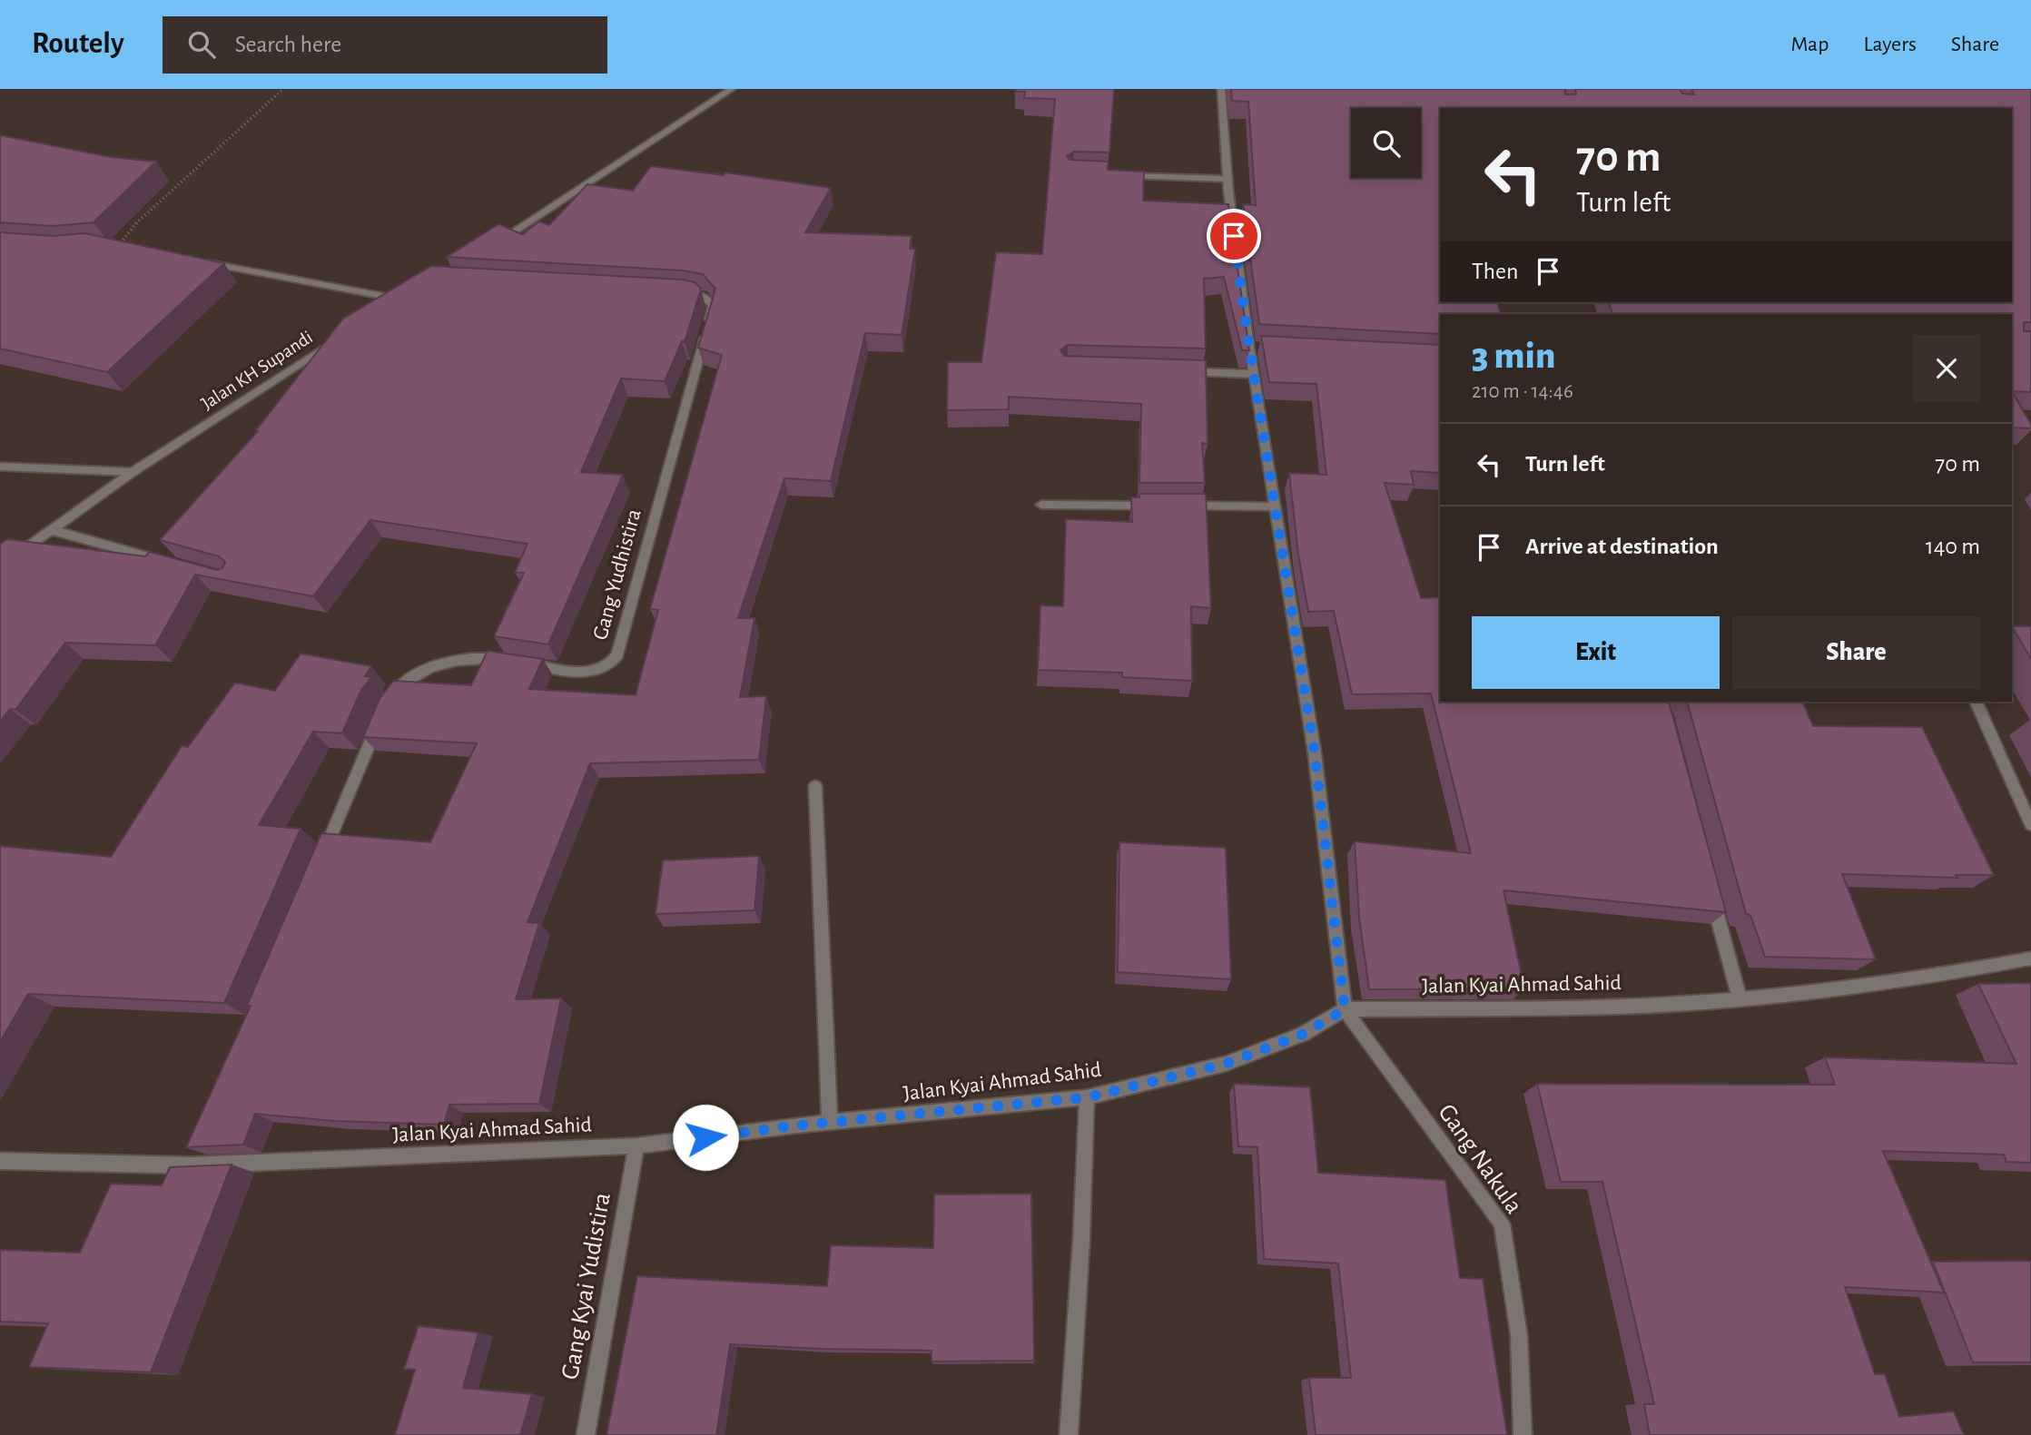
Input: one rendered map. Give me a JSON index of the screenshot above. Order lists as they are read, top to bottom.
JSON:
{
  "streets": {
    "street": [
      "Jalan KH Supandi",
      "Gang Yudhistira",
      "Jalan Kyai Ahmad Sahid",
      "Gang Nakula",
      "Gang Kyai Yudistira"
    ]
  },
  "crossings": [
    ["Jalan Kyai Ahmad Sahid", "Gang Nakula"],
    ["Jalan Kyai Ahmad Sahid", "Gang Kyai Yudistira"]
  ],
  "page": {
    "header": "Routely",
    "search": "Search here",
    "nav": ["Map", "Layers", "Share"],
    "turn": ["70 m", "Turn left"],
    "then": "Then",
    "heading": ["3 min", "210 m · 14:46"],
    "list": [
      {
        "name": "Turn left",
        "value": "70 m"
      },
      {
        "name": "Arrive at destination",
        "value": "140 m"
      }
    ],
    "buttons": ["Exit", "Share"]
  }
}
